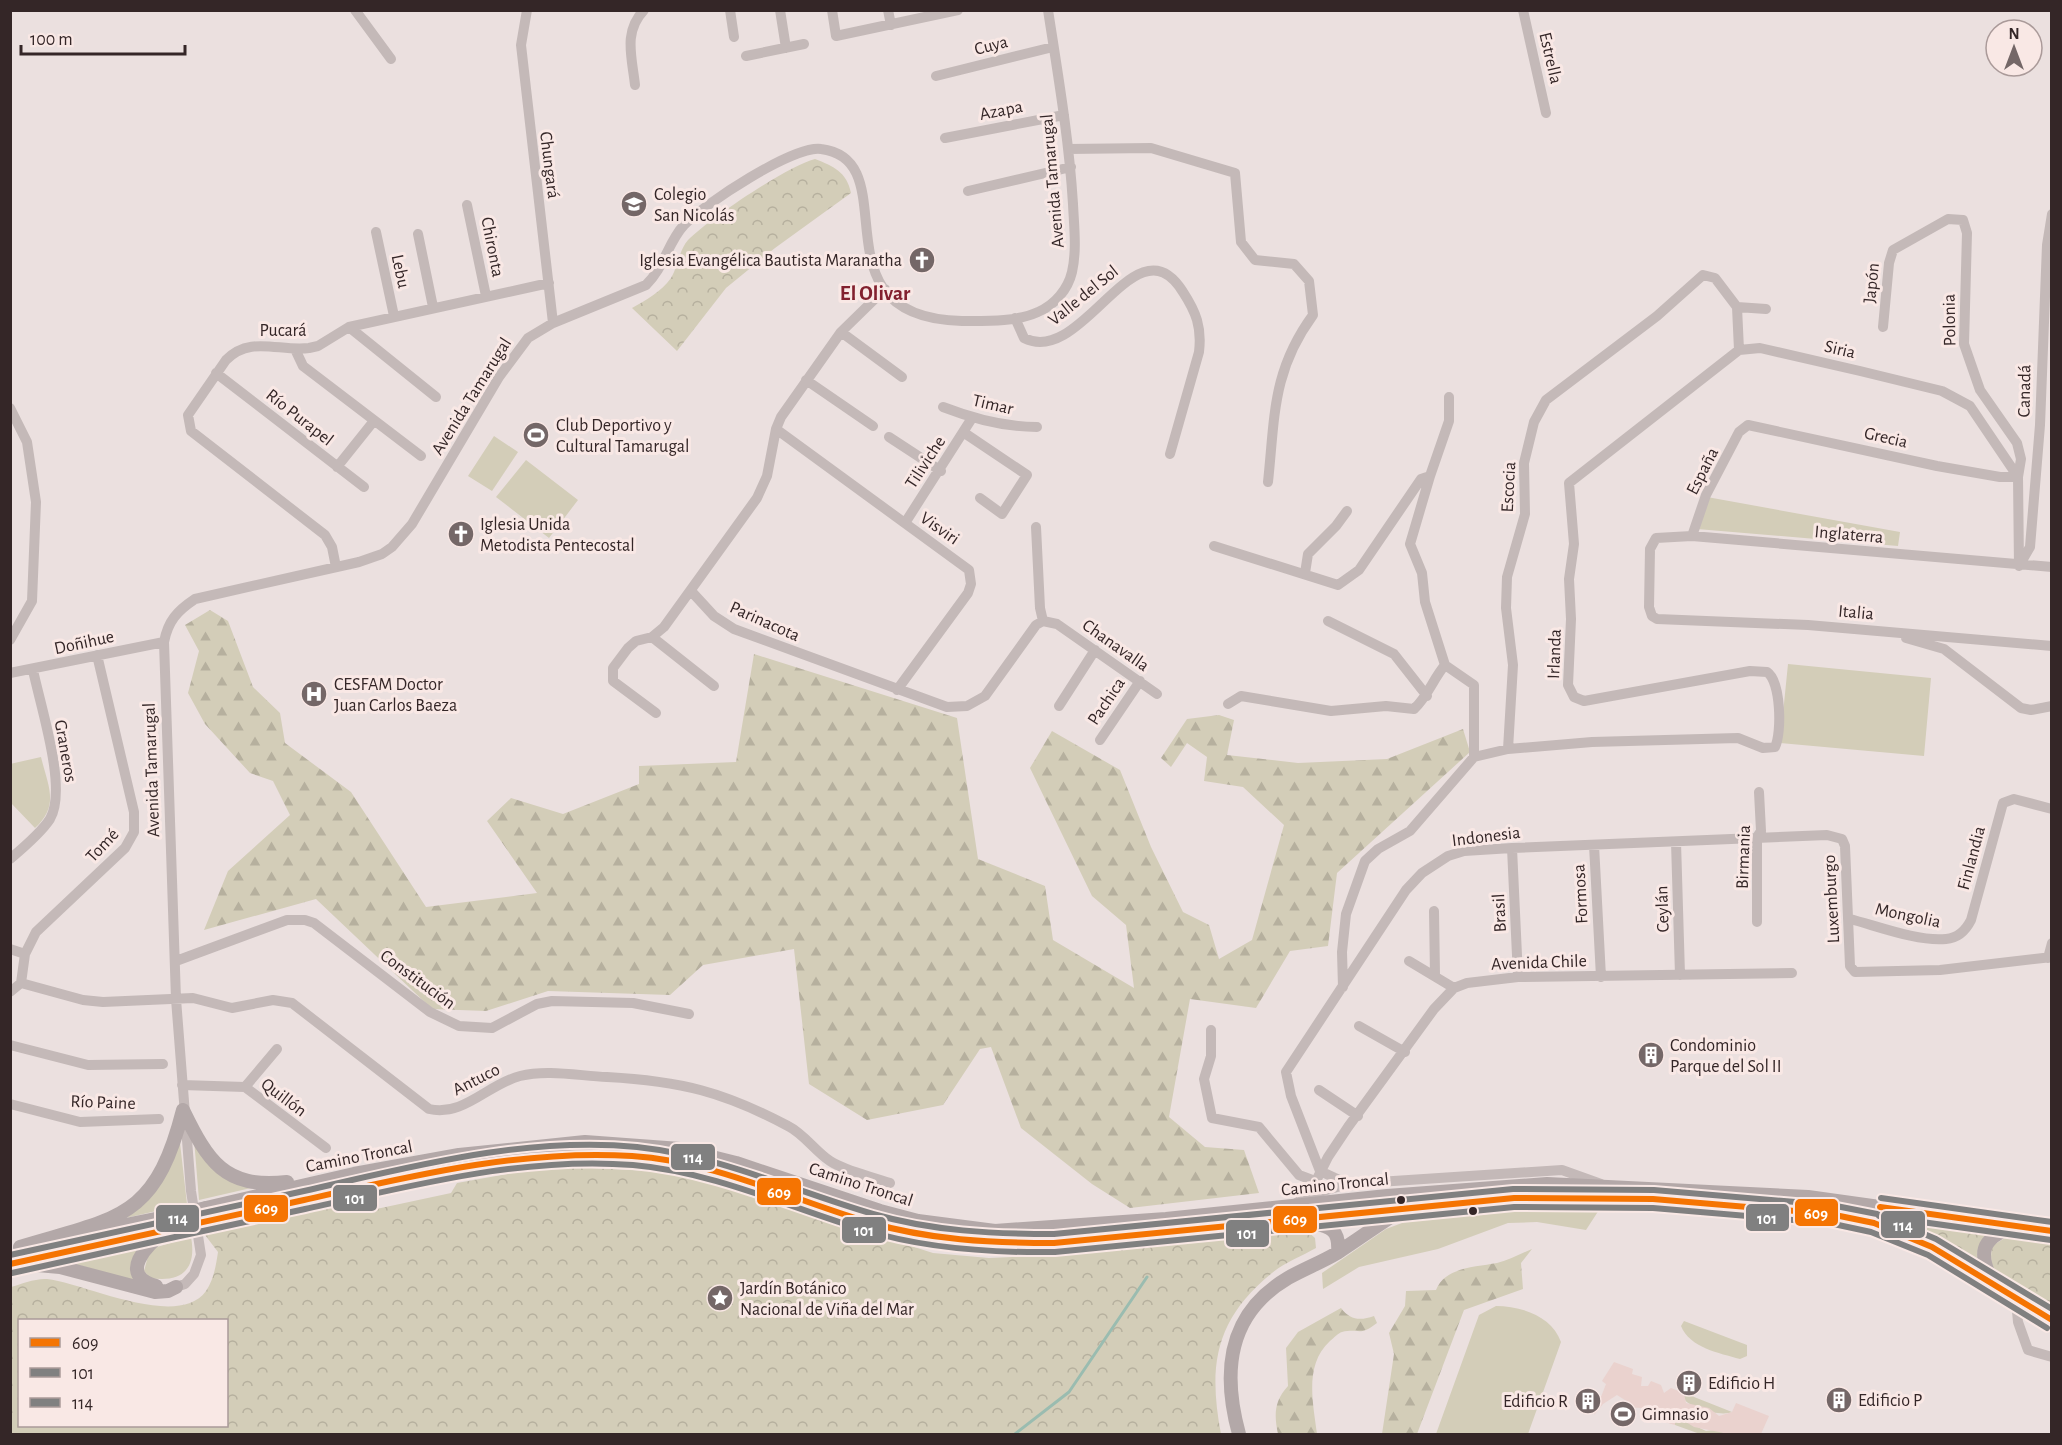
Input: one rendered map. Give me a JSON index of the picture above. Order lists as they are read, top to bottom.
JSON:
{
  "streets": {
    "main road": ["Camino Troncal"],
    "street": [
      "Cuya",
      "Estrella",
      "Azapa",
      "Chungará",
      "Avenida Tamarugal",
      "Chironta",
      "Lebu",
      "Japón",
      "Valle del Sol",
      "Polonia",
      "Pucará",
      "Siria",
      "Canadá",
      "Timar",
      "Río Purapel",
      "Grecia",
      "Tiliviche",
      "España",
      "Escocia",
      "Visviri",
      "Inglaterra",
      "Italia",
      "Parinacota",
      "Doñihue",
      "Chanavalla",
      "Irlanda",
      "Pachica",
      "Graneros",
      "Indonesia",
      "Tomé",
      "Birmania",
      "Finlandia",
      "Formosa",
      "Luxemburgo",
      "Ceylán",
      "Brasil",
      "Mongolia",
      "Avenida Chile",
      "Constitución",
      "Antuco",
      "Quillón",
      "Río Paine"
    ]
  },
  "crossings": [
    ["Cuya", "Avenida Tamarugal"],
    ["Azapa", "Avenida Tamarugal"],
    ["Chungará", "Avenida Tamarugal"],
    ["Chungará", "Pucará"],
    ["Avenida Tamarugal", "Valle del Sol"],
    ["Avenida Tamarugal", "Pucará"],
    ["Avenida Tamarugal", "Doñihue"],
    ["Avenida Tamarugal", "Constitución"],
    ["Avenida Tamarugal", "Antuco"],
    ["Avenida Tamarugal", "Quillón"],
    ["Chironta", "Pucará"],
    ["Lebu", "Pucará"],
    ["Japón", "Polonia"],
    ["Polonia", "Siria"],
    ["Polonia", "Grecia"],
    ["Pucará", "Río Purapel"],
    ["Siria", "Grecia"],
    ["Siria", "Irlanda"],
    ["Canadá", "Inglaterra"],
    ["Timar", "Tiliviche"],
    ["Grecia", "España"],
    ["Tiliviche", "Visviri"],
    ["España", "Inglaterra"],
    ["Escocia", "Irlanda"],
    ["Visviri", "Parinacota"],
    ["Inglaterra", "Italia"],
    ["Parinacota", "Chanavalla"],
    ["Doñihue", "Graneros"],
    ["Doñihue", "Tomé"],
    ["Chanavalla", "Pachica"],
    ["Indonesia", "Birmania"],
    ["Indonesia", "Formosa"],
    ["Indonesia", "Luxemburgo"],
    ["Indonesia", "Ceylán"],
    ["Indonesia", "Brasil"],
    ["Indonesia", "Camino Troncal"],
    ["Tomé", "Antuco"],
    ["Finlandia", "Mongolia"],
    ["Formosa", "Avenida Chile"],
    ["Luxemburgo", "Mongolia"],
    ["Ceylán", "Avenida Chile"],
    ["Brasil", "Avenida Chile"]
  ],
  "districts": ["El Olivar"],
  "places": {
    "school or university": ["Colegio San Nicolás"],
    "church": ["Iglesia Evangélica Bautista Maranatha", "Iglesia Unida Metodista Pentecostal"],
    "sports": ["Club Deportivo y Cultural Tamarugal", "Gimnasio"],
    "hospital": ["CESFAM Doctor Juan Carlos Baeza"],
    "building": [
      "Condominio Parque del Sol II",
      "Edificio H",
      "Edificio P",
      "Edificio R"
    ],
    "place": ["Jardín Botánico Nacional de Viña del Mar"]
  },
  "lines": ["transit line 114", "transit line 609", "transit line 101"],
  "legend": ["609", "101", "114"],
  "scale_bar": "100 m",
  "north": "top"
}
